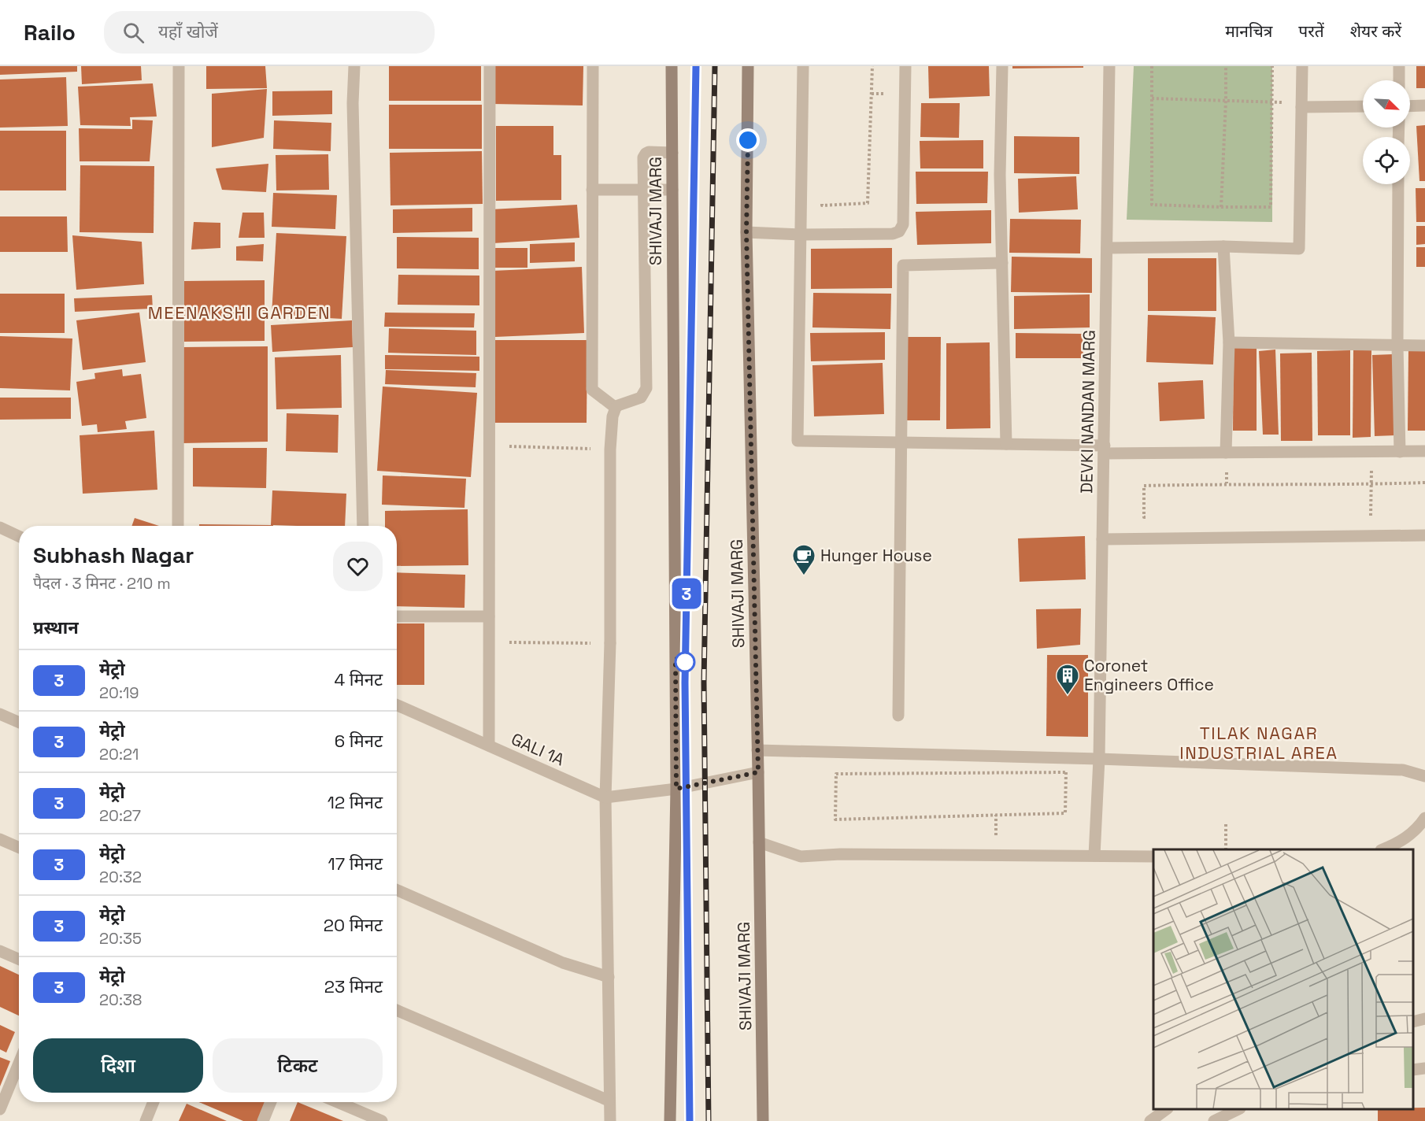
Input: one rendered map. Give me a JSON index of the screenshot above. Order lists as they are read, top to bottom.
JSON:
{
  "streets": {
    "main road": ["SHIVAJI MARG"],
    "street": ["DEVKI NANDAN MARG", "GALI 1A"]
  },
  "districts": ["MEENAKSHI GARDEN", "TILAK NAGAR INDUSTRIAL AREA"],
  "places": {
    "cafe": ["Hunger House"],
    "building": ["Coronet Engineers Office"]
  },
  "lines": ["metro line 3"],
  "north": "bottom right",
  "page": {
    "header": "Railo",
    "search": "यहाँ खोजें",
    "nav": ["मानचित्र", "परतें", "शेयर करें"],
    "on_map": "3",
    "heading": [
      ["Subhash Nagar", "पैदल · 3 मिनट · 210 m"],
      "प्रस्थान"
    ],
    "list": [
      {
        "mark": "3",
        "name": "मेट्रो",
        "note": "20:19",
        "value": "4 मिनट"
      },
      {
        "mark": "3",
        "name": "मेट्रो",
        "note": "20:21",
        "value": "6 मिनट"
      },
      {
        "mark": "3",
        "name": "मेट्रो",
        "note": "20:27",
        "value": "12 मिनट"
      },
      {
        "mark": "3",
        "name": "मेट्रो",
        "note": "20:32",
        "value": "17 मिनट"
      },
      {
        "mark": "3",
        "name": "मेट्रो",
        "note": "20:35",
        "value": "20 मिनट"
      },
      {
        "mark": "3",
        "name": "मेट्रो",
        "note": "20:38",
        "value": "23 मिनट"
      }
    ],
    "buttons": ["दिशा", "टिकट"]
  }
}
